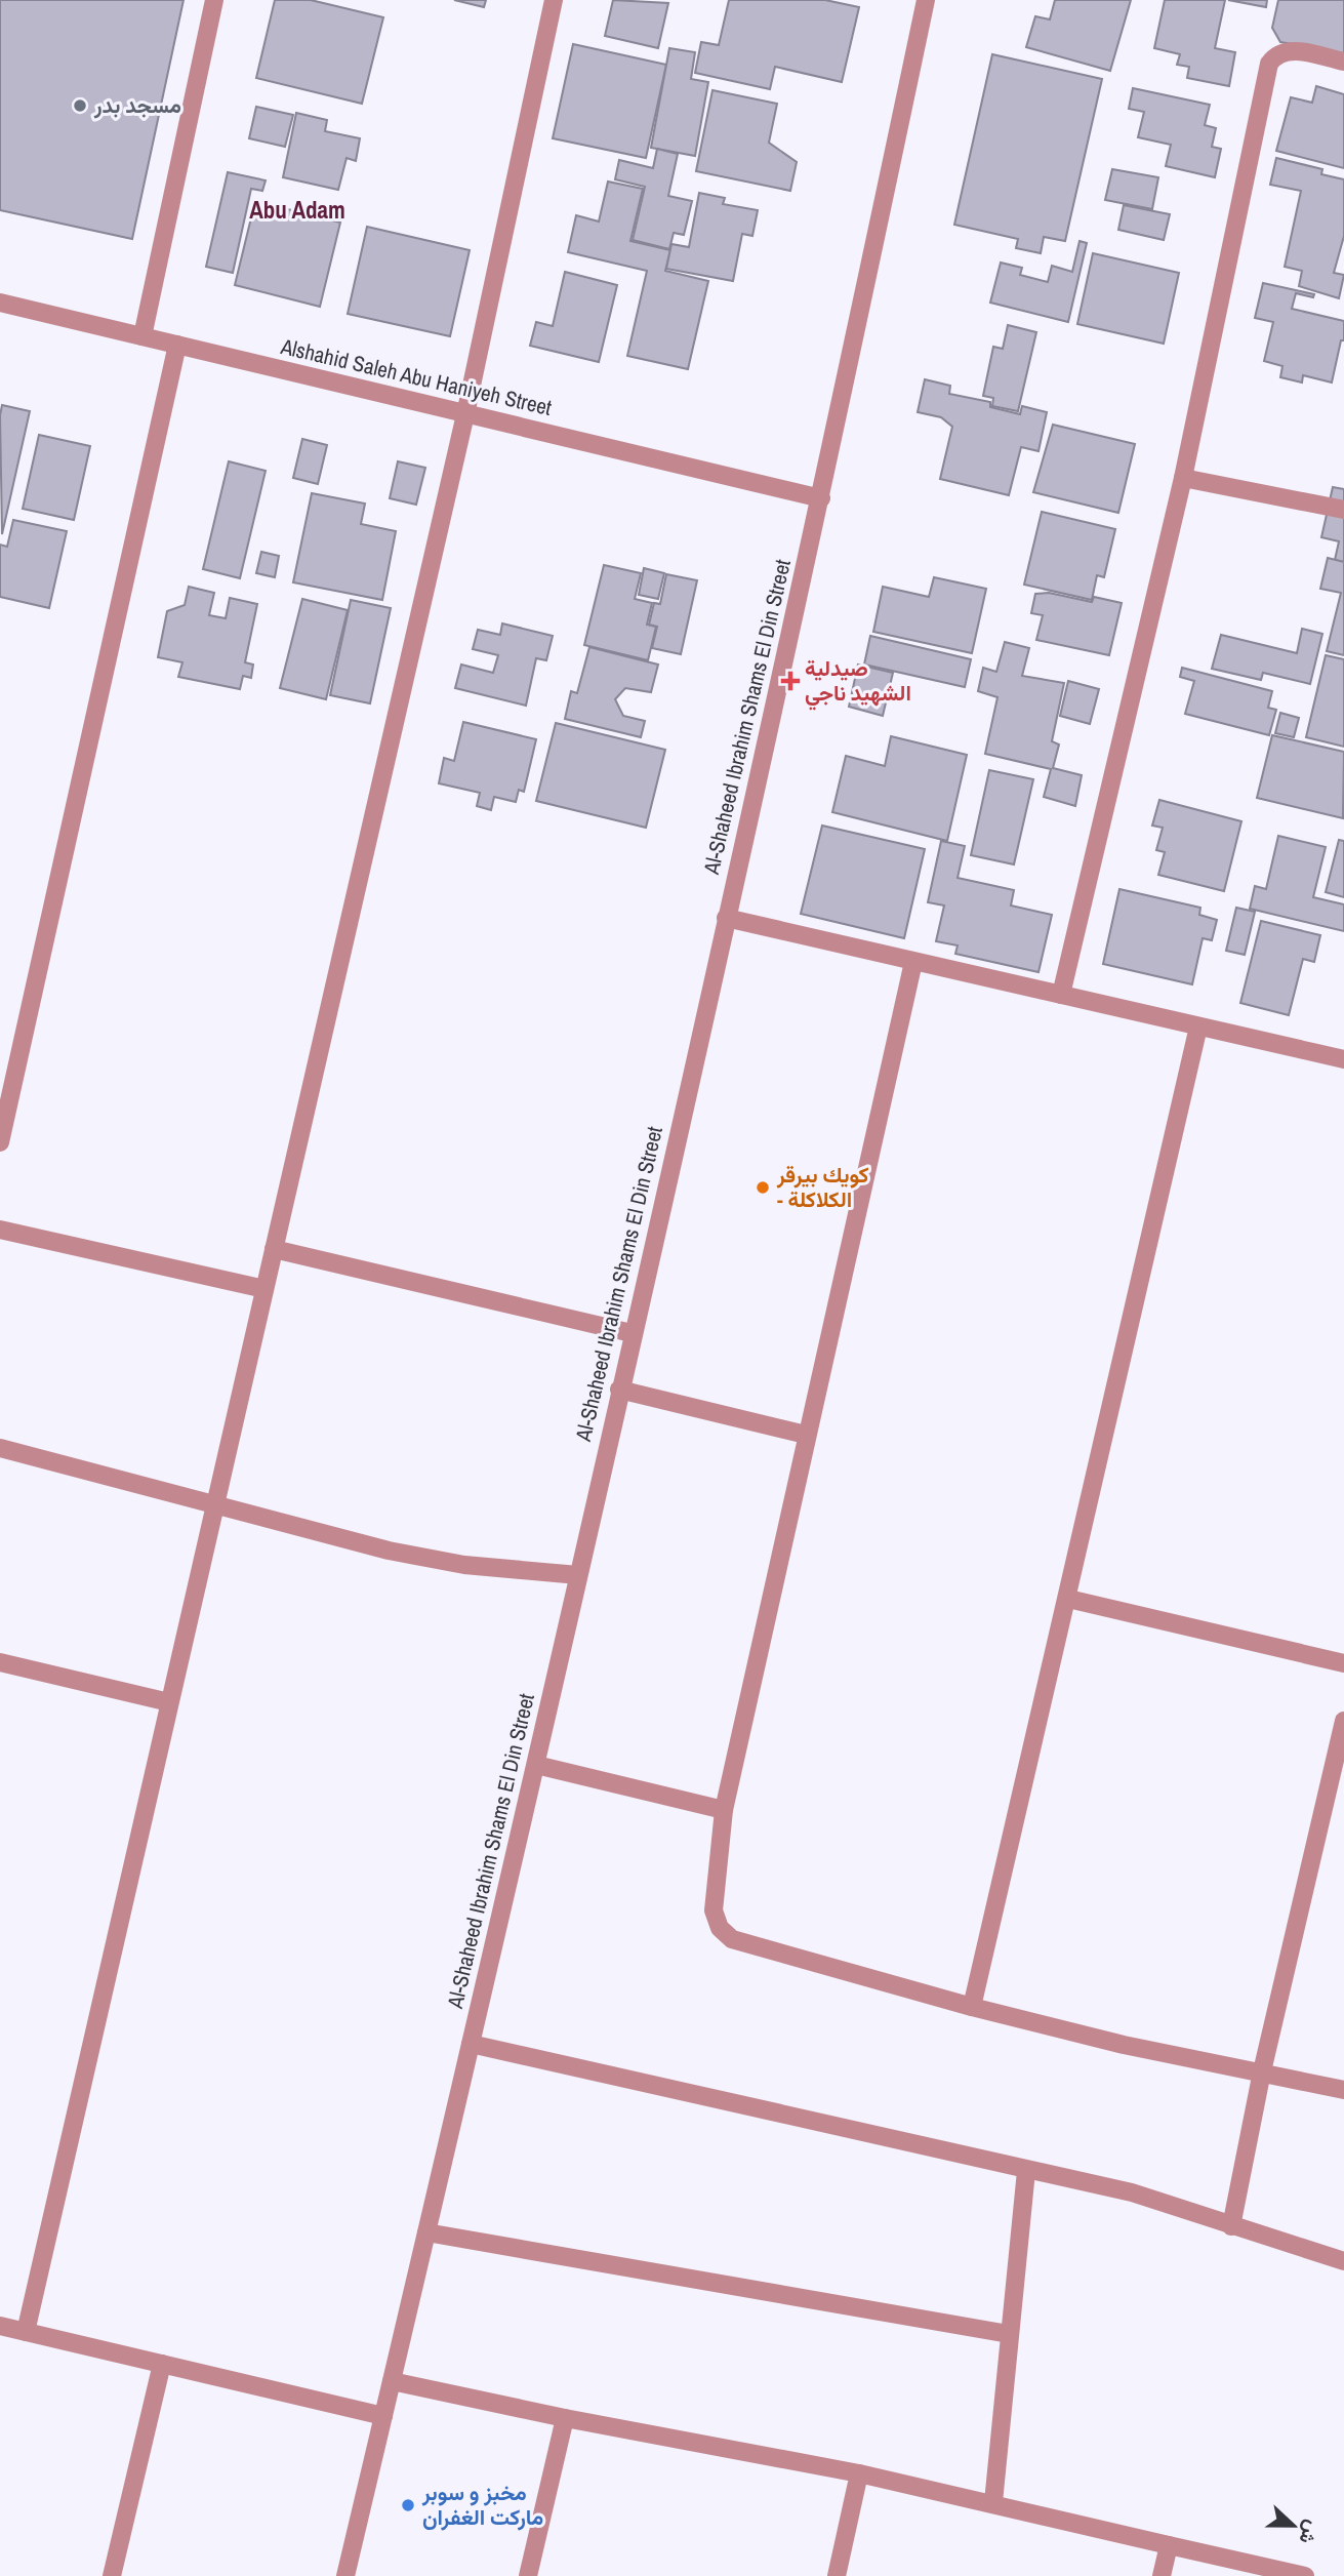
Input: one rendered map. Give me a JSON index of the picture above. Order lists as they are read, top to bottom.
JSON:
{
  "streets": {
    "street": ["Alshahid Saleh Abu Haniyeh Street", "Al-Shaheed Ibrahim Shams El Din Street"]
  },
  "crossings": [
    ["Alshahid Saleh Abu Haniyeh Street", "Al-Shaheed Ibrahim Shams El Din Street"]
  ],
  "districts": ["Abu Adam"],
  "places": {
    "other": ["مسجد بدر", "كويك بيرقر - الكلاكلة", "مخبز و سوبر ماركت الغفران"],
    "health": ["صيدلية الشهيد ناجي"]
  },
  "north": "right"
}
